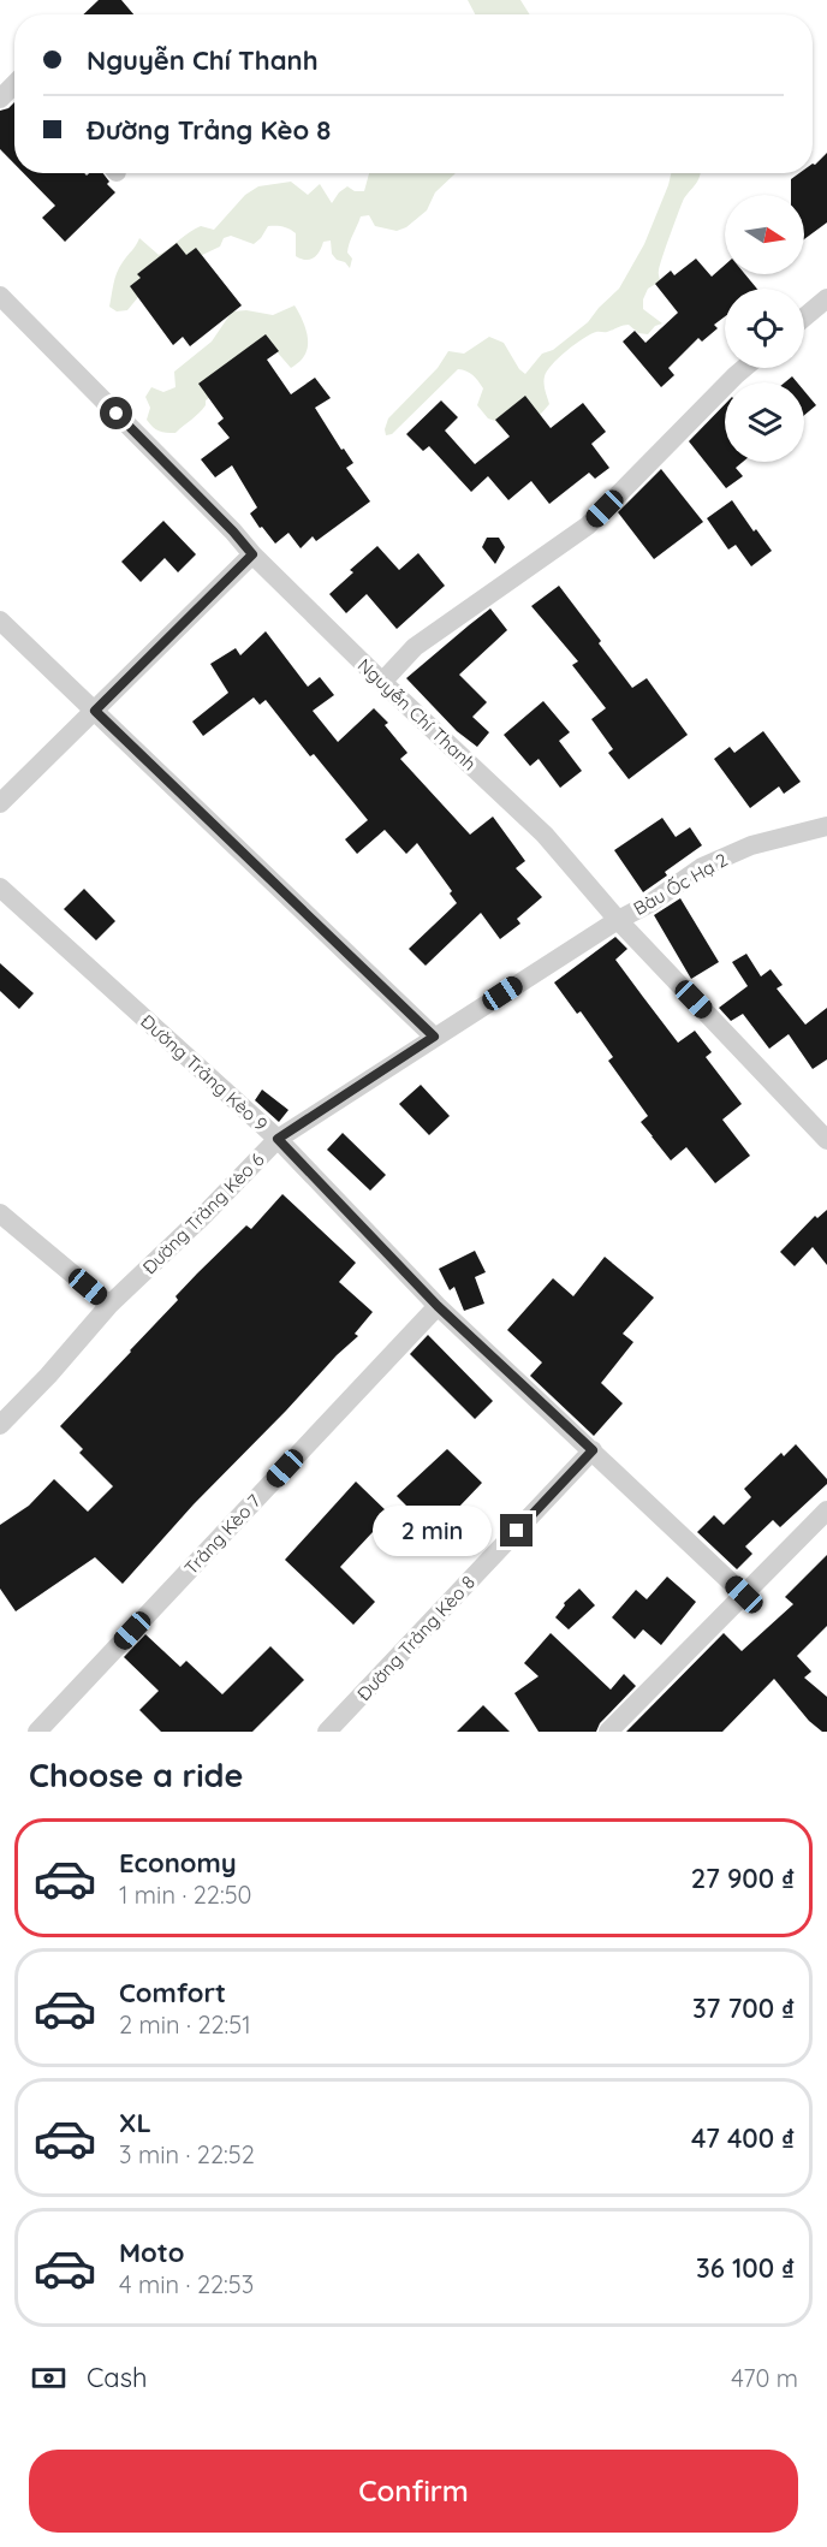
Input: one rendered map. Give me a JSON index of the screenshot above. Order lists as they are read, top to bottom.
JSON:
{
  "streets": {
    "street": [
      "Nguyễn Chí Thanh",
      "Bàu Ốc Hạ 2",
      "Đường Trảng Kèo 9",
      "Đường Trảng Kèo 6",
      "Trảng Kèo 7",
      "Đường Trảng Kèo 8"
    ]
  },
  "crossings": [
    ["Nguyễn Chí Thanh", "Bàu Ốc Hạ 2"],
    ["Nguyễn Chí Thanh", "Đường Trảng Kèo 6"],
    ["Bàu Ốc Hạ 2", "Đường Trảng Kèo 6"],
    ["Đường Trảng Kèo 9", "Đường Trảng Kèo 6"],
    ["Đường Trảng Kèo 9", "Trảng Kèo 7"],
    ["Đường Trảng Kèo 9", "Đường Trảng Kèo 8"]
  ],
  "north": "right",
  "page": {
    "banner": ["Nguyễn Chí Thanh", "Đường Trảng Kèo 8"],
    "bubble": "2 min",
    "heading": "Choose a ride",
    "list": [
      {
        "name": "Economy",
        "note": "1 min · 22:50",
        "value": "27 900 ₫"
      },
      {
        "name": "Comfort",
        "note": "2 min · 22:51",
        "value": "37 700 ₫"
      },
      {
        "name": "XL",
        "note": "3 min · 22:52",
        "value": "47 400 ₫"
      },
      {
        "name": "Moto",
        "note": "4 min · 22:53",
        "value": "36 100 ₫"
      }
    ],
    "pay": ["Cash", "470 m"],
    "buttons": "Confirm"
  }
}
